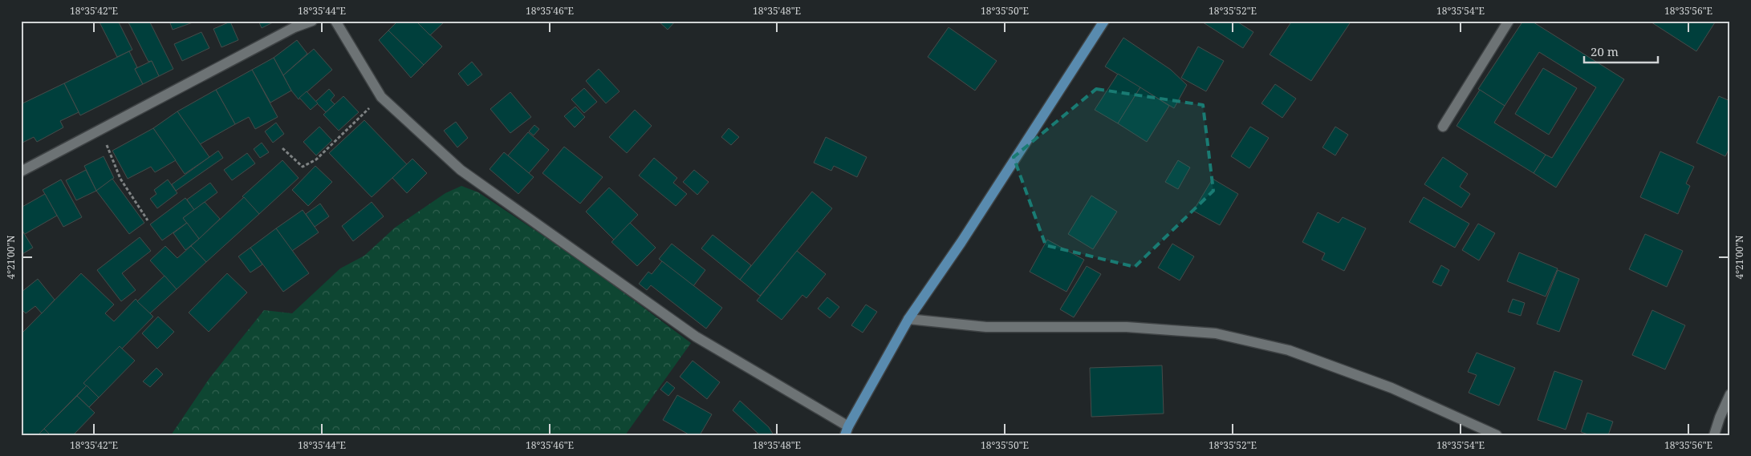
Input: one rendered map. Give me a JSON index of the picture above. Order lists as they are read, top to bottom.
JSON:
{
  "scale_bar": "20 m",
  "coordinates": [
    "18°35'42\"E",
    "18°35'44\"E",
    "18°35'46\"E",
    "18°35'48\"E",
    "18°35'50\"E",
    "18°35'52\"E",
    "18°35'54\"E",
    "18°35'56\"E",
    "4°21'00\"N"
  ]
}
